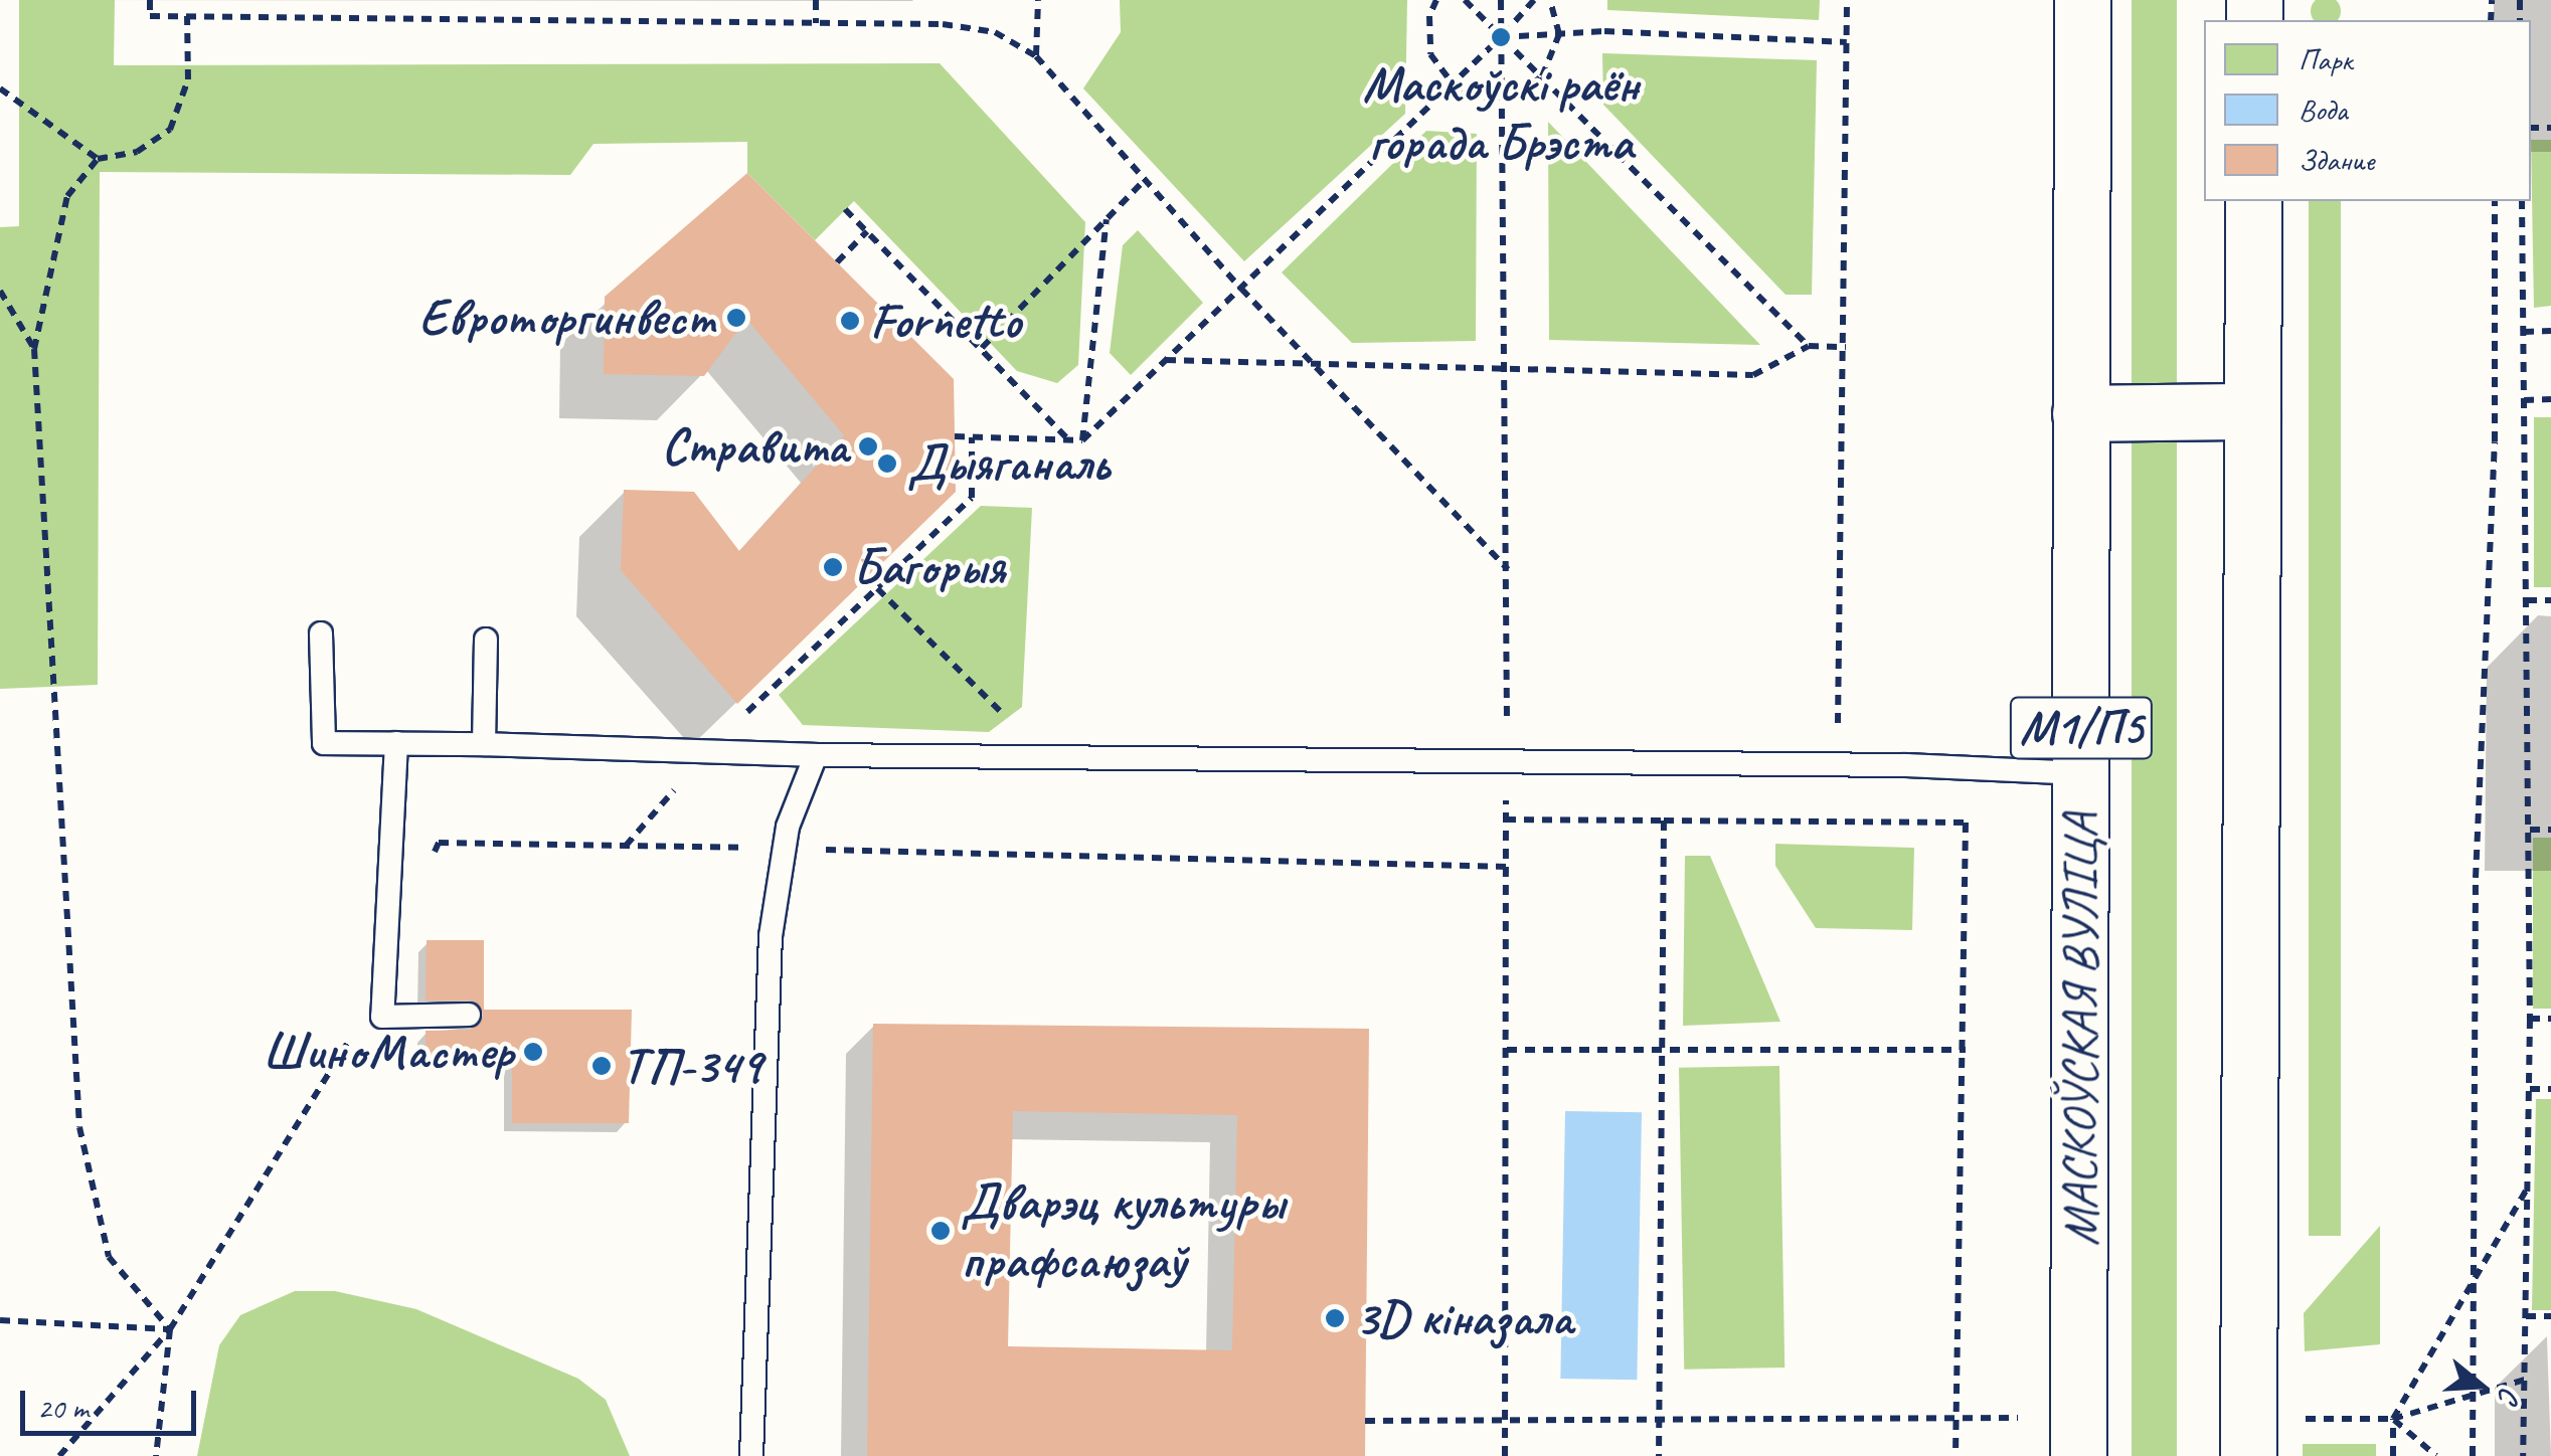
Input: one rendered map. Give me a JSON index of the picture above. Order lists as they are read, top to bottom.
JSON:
{
  "streets": {
    "highway": ["М1/П5", "МАСКОЎСКАЯ ВУЛІЦА"]
  },
  "places": [
    "Маскоўскі раён горада Брэста",
    "Евроторгинвест",
    "Fornetto",
    "Стравита",
    "Дыяганаль",
    "Багорыя",
    "ШиноМастер",
    "ТП-349",
    "Дварэц культуры прафсаюзаў",
    "3D кіназала"
  ],
  "legend": ["Парк", "Вода", "Здание"],
  "scale_bar": "20 m",
  "north": "right"
}
